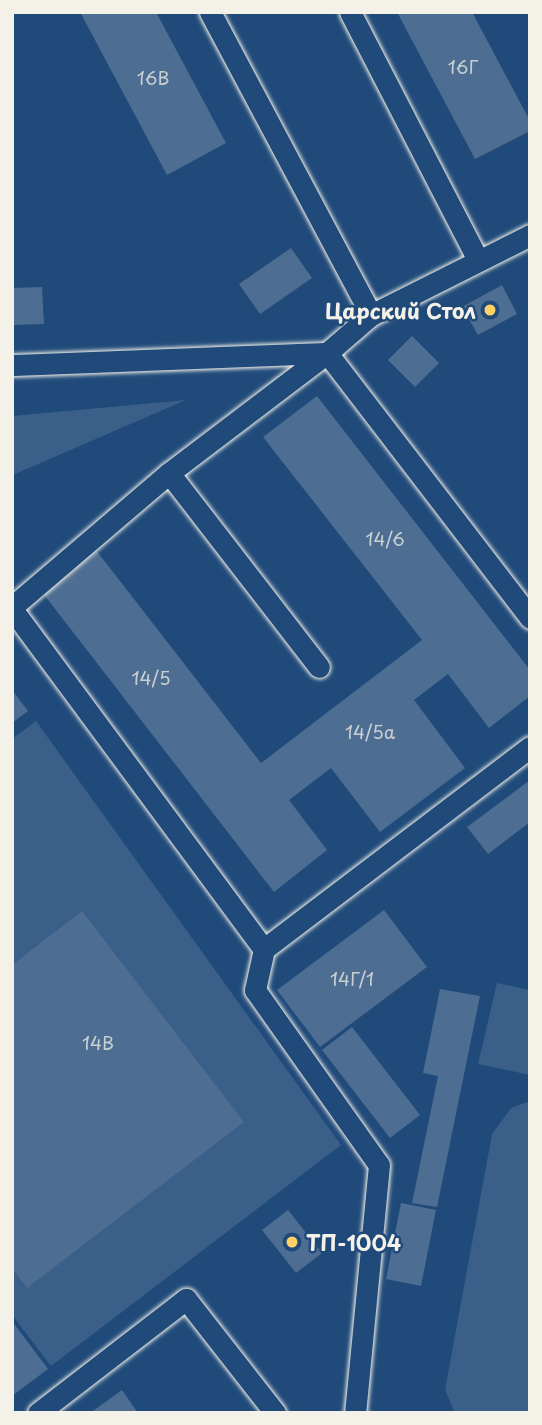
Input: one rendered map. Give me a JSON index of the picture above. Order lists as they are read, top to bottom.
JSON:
{
  "places": ["Царский Стол", "ТП-1004"],
  "house_numbers": [
    "16Г",
    "16В",
    "14/6",
    "14/5",
    "14/5а",
    "14Г/1",
    "14В"
  ]
}
